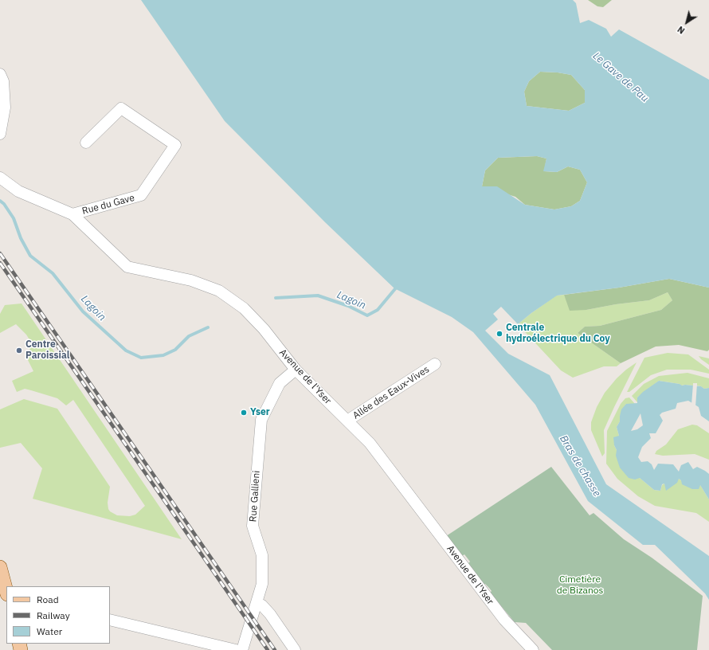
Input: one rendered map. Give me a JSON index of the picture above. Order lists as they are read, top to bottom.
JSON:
{
  "streets": {
    "street": [
      "Rue du Gave",
      "Avenue de l'Yser",
      "Allée des Eaux-Vives",
      "Rue Gallieni"
    ]
  },
  "crossings": [
    ["Rue du Gave", "Avenue de l'Yser"],
    ["Avenue de l'Yser", "Allée des Eaux-Vives"],
    ["Avenue de l'Yser", "Rue Gallieni"]
  ],
  "water": ["Le Gave de Pau", "Lagoin", "Bras de chasse"],
  "parks": ["Cimetière de Bizanos"],
  "places": ["Centrale hydroélectrique du Coy", "Centre Paroissial", "Yser"],
  "legend": ["Road", "Railway", "Water"],
  "north": "bottom left"
}
